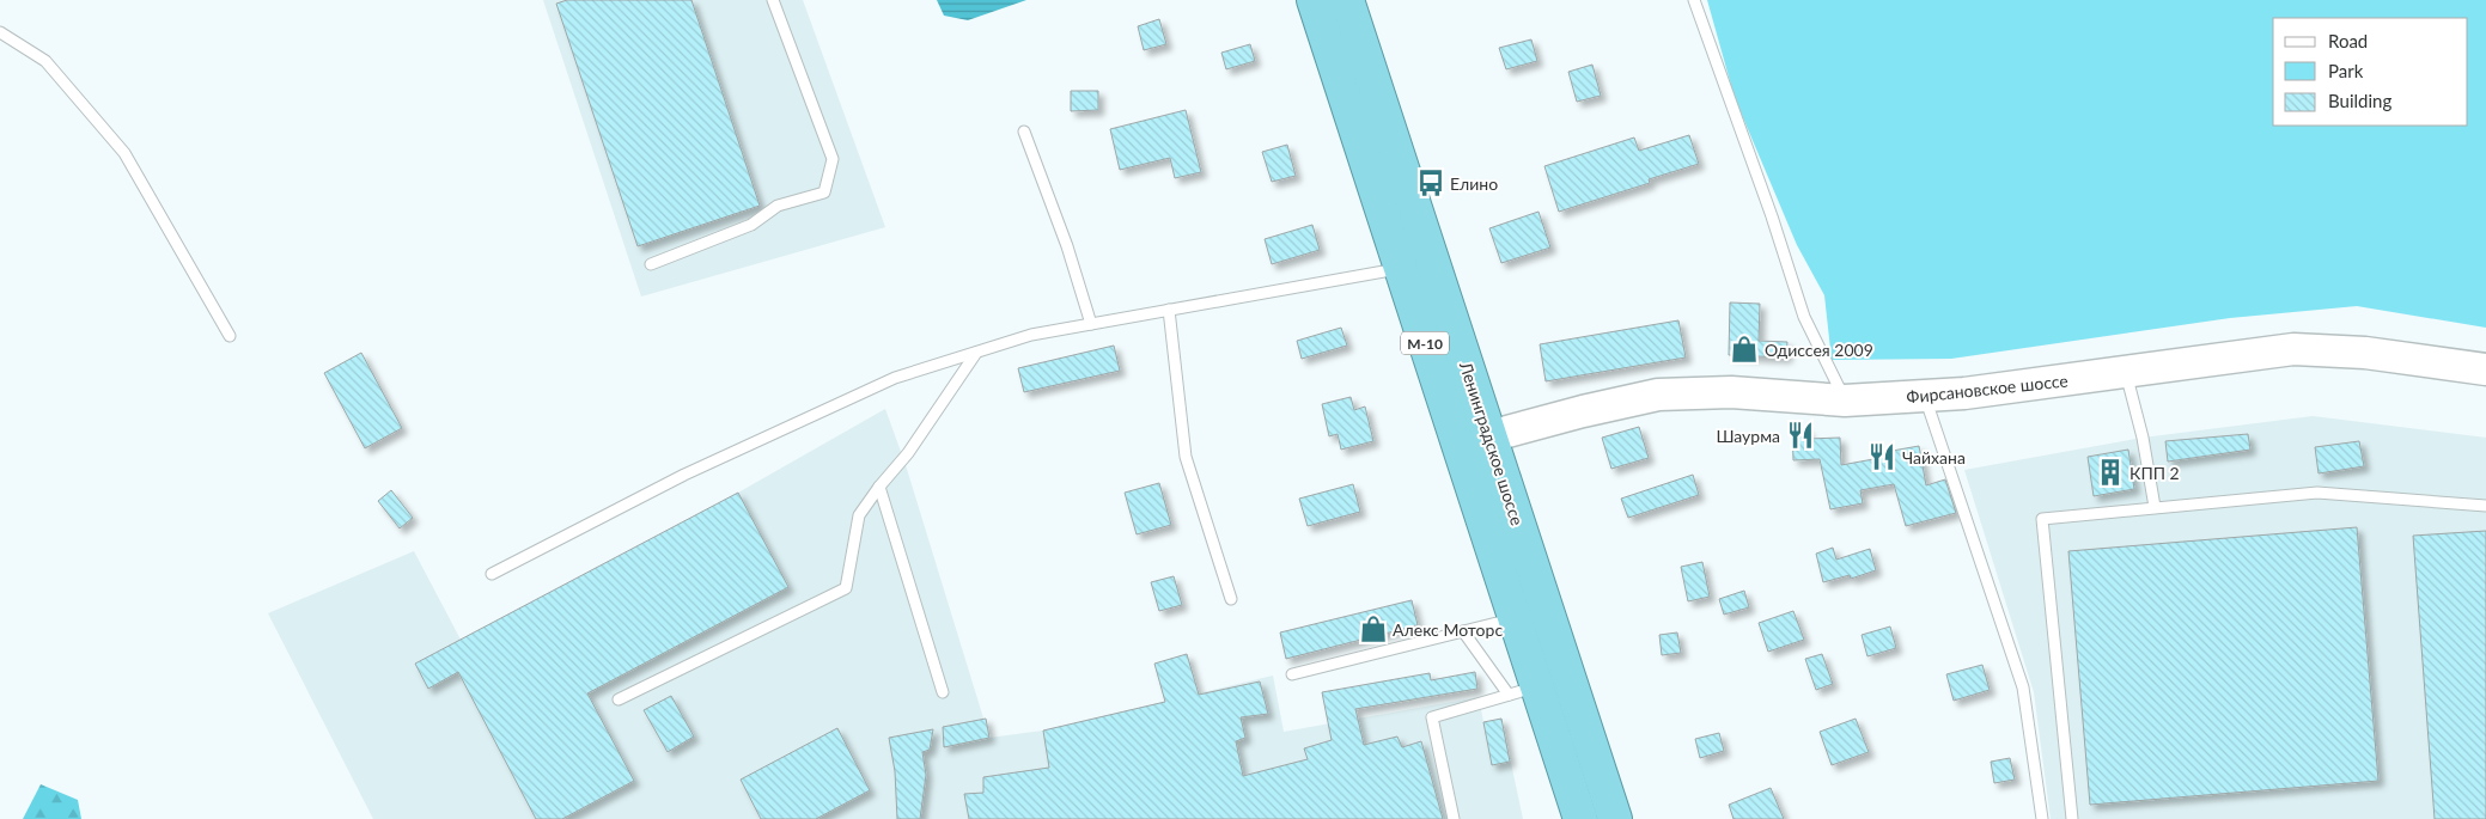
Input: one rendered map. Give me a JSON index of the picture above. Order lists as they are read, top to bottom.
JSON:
{
  "streets": {
    "highway": ["М-10", "Ленинградское шоссе"],
    "main road": ["Фирсановское шоссе"]
  },
  "crossings": [
    ["Фирсановское шоссе", "Ленинградское шоссе"]
  ],
  "places": {
    "bus stop": ["Елино"],
    "shop": ["Одиссея 2009", "Алекс Моторс"],
    "restaurant": ["Шаурма", "Чайхана"],
    "building": ["КПП 2"]
  },
  "legend": ["Road", "Park", "Building"]
}
